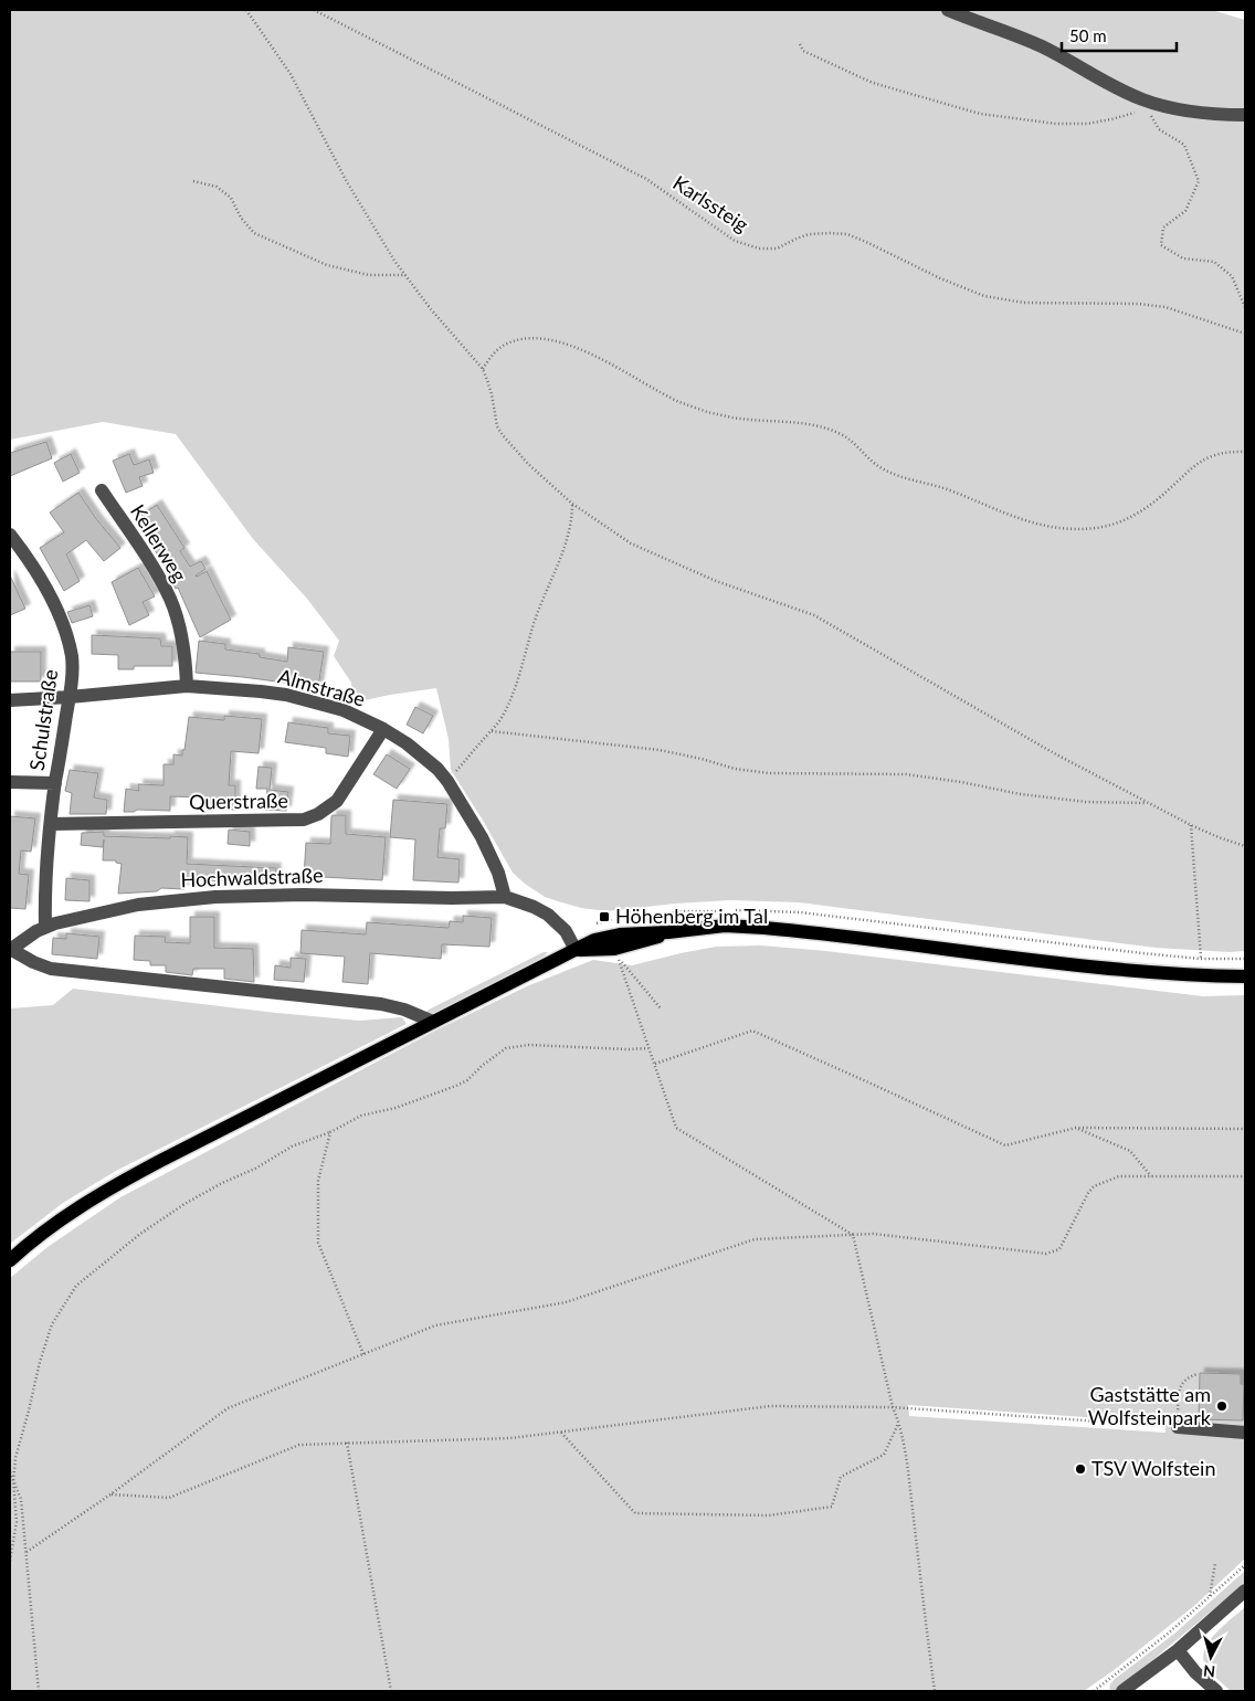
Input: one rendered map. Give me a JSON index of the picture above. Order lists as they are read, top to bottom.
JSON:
{
  "streets": {
    "street": [
      "Kellerweg",
      "Almstraße",
      "Schulstraße",
      "Querstraße",
      "Hochwaldstraße"
    ],
    "path": ["Karlssteig"]
  },
  "crossings": [
    ["Kellerweg", "Almstraße"],
    ["Almstraße", "Schulstraße"],
    ["Almstraße", "Querstraße"],
    ["Almstraße", "Hochwaldstraße"],
    ["Schulstraße", "Querstraße"],
    ["Schulstraße", "Hochwaldstraße"]
  ],
  "places": {
    "transit": ["Höhenberg im Tal"],
    "other": ["Gaststätte am Wolfsteinpark", "TSV Wolfstein"]
  },
  "scale_bar": "50 m",
  "north": "bottom"
}
